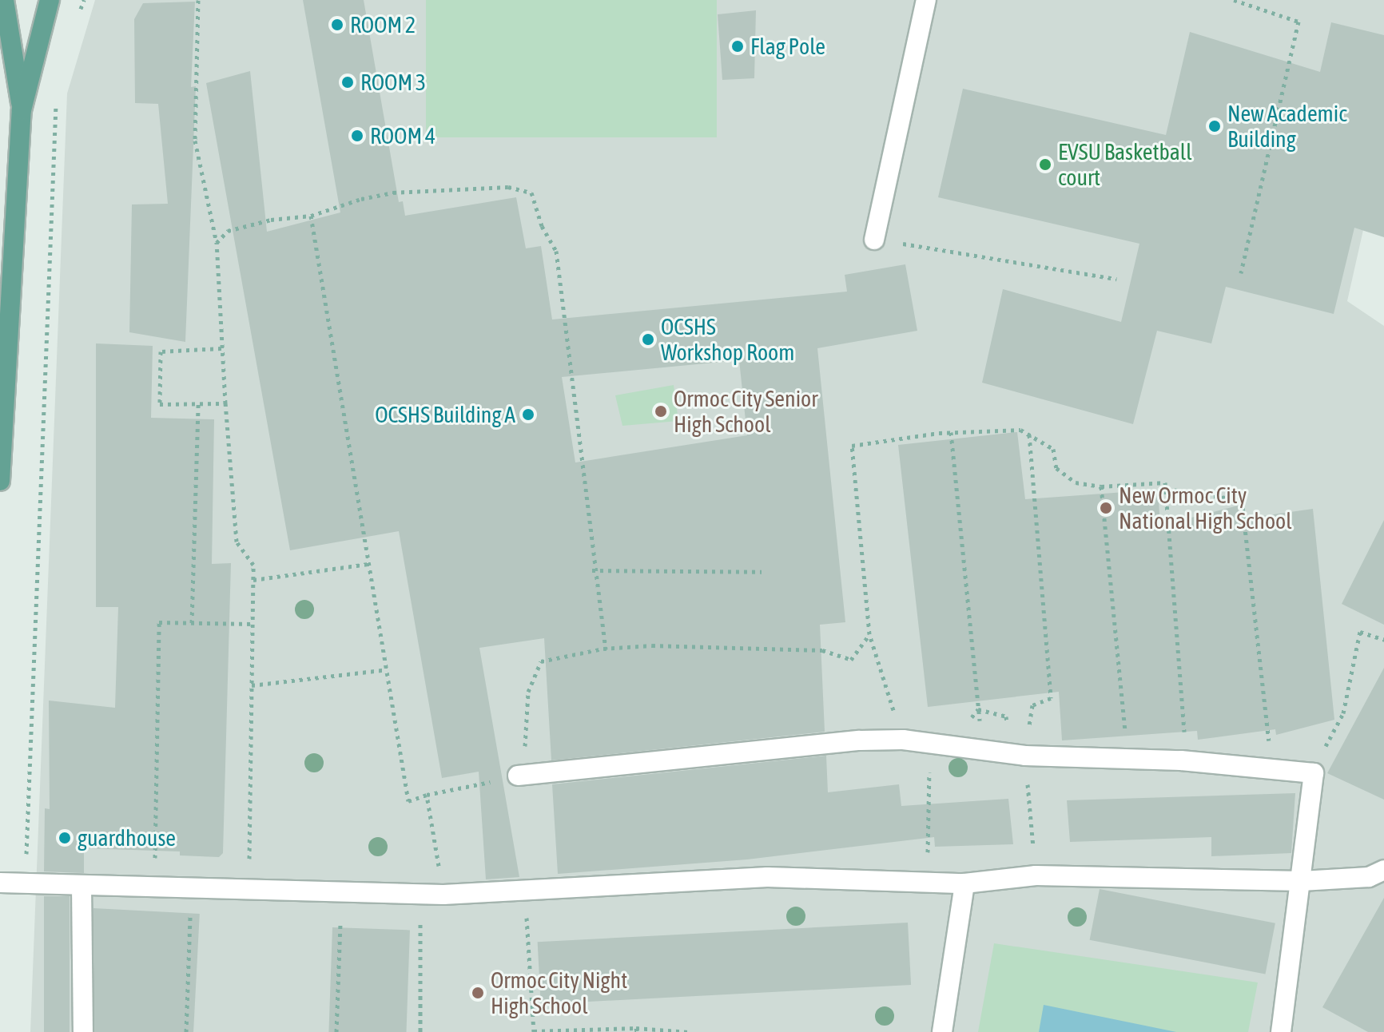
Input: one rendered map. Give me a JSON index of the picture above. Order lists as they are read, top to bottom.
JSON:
{
  "places": [
    "ROOM 2",
    "Flag Pole",
    "ROOM 3",
    "New Academic Building",
    "ROOM 4",
    "EVSU Basketball court",
    "OCSHS Workshop Room",
    "Ormoc City Senior High School",
    "OCSHS Building A",
    "New Ormoc City National High School",
    "guardhouse",
    "Ormoc City Night High School"
  ]
}
